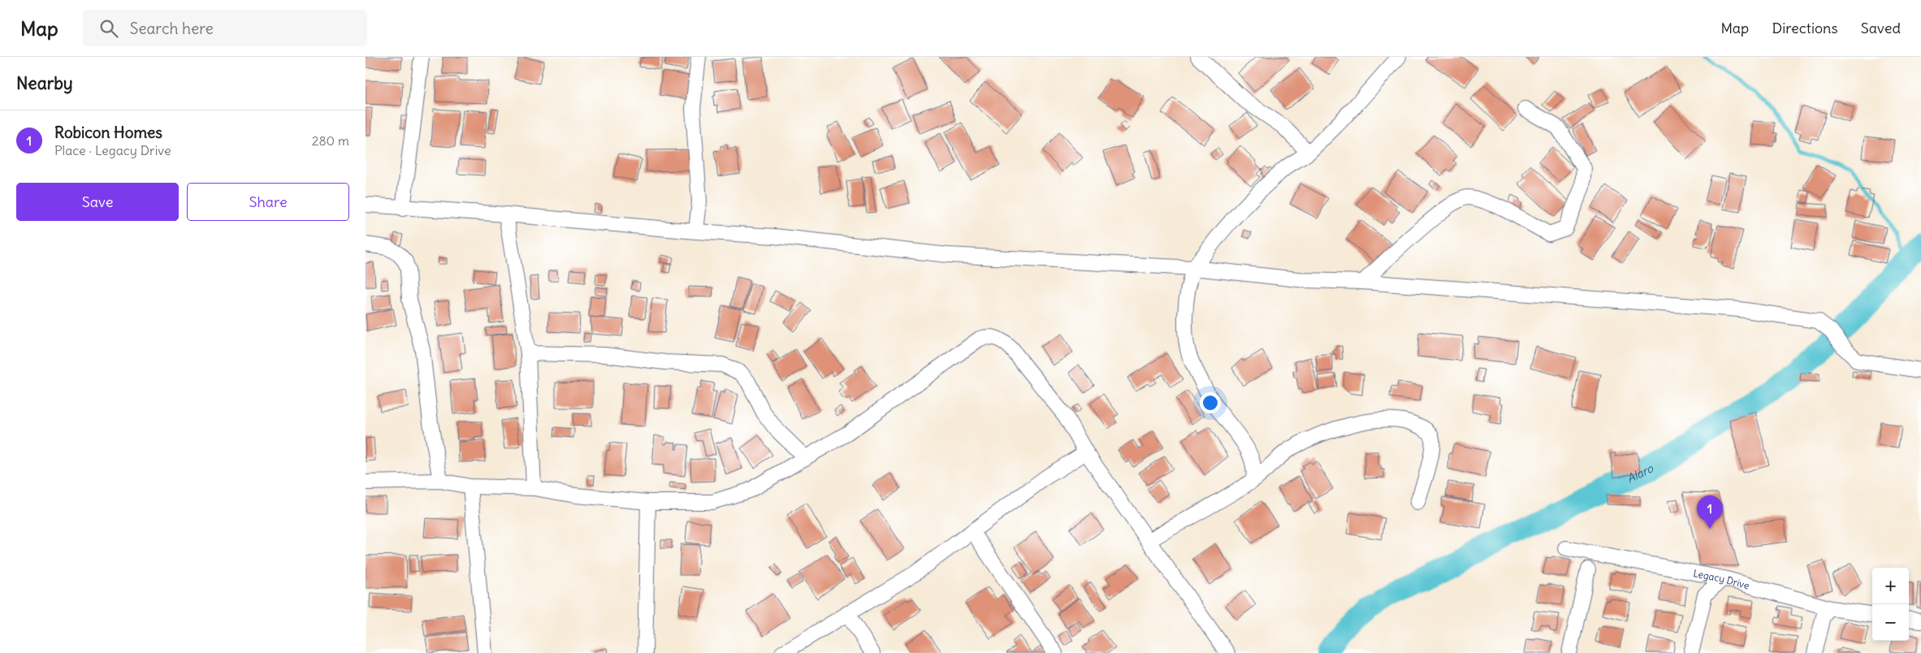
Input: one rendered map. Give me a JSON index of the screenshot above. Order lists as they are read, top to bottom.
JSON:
{
  "streets": {
    "street": ["Legacy Drive"]
  },
  "water": ["Alaro"],
  "page": {
    "header": "Map",
    "search": "Search here",
    "nav": ["Map", "Directions", "Saved"],
    "heading": "Nearby",
    "list": [
      {
        "mark": "1",
        "name": "Robicon Homes",
        "note": "Place · Legacy Drive",
        "value": "280 m"
      }
    ],
    "buttons": ["Save", "Share"],
    "pins": "1",
    "map_buttons": ["+", "−"]
  }
}
